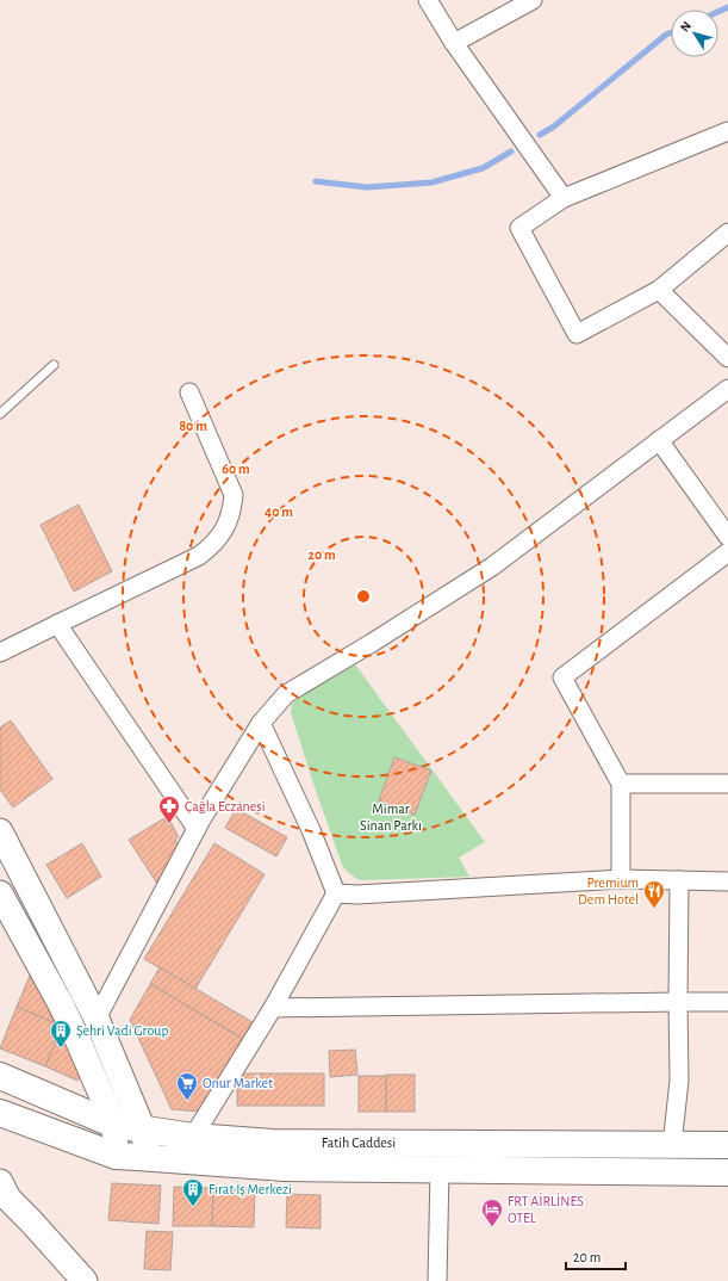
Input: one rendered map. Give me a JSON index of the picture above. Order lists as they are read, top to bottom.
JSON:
{
  "streets": {
    "main road": ["Fatih Caddesi"]
  },
  "parks": ["Mimar Sinan Parkı"],
  "places": {
    "pharmacy": ["Çağla Eczanesi"],
    "restaurant": ["Premium Dem Hotel"],
    "building": ["Şehri Vadi Group", "Fırat İş Merkezi"],
    "supermarket": ["Onur Market"],
    "hotel": ["FRT AİRLİNES OTEL"]
  },
  "scale_bar": "20 m",
  "north": "top left",
  "rings": [
    "80 m",
    "60 m",
    "40 m",
    "20 m"
  ]
}
